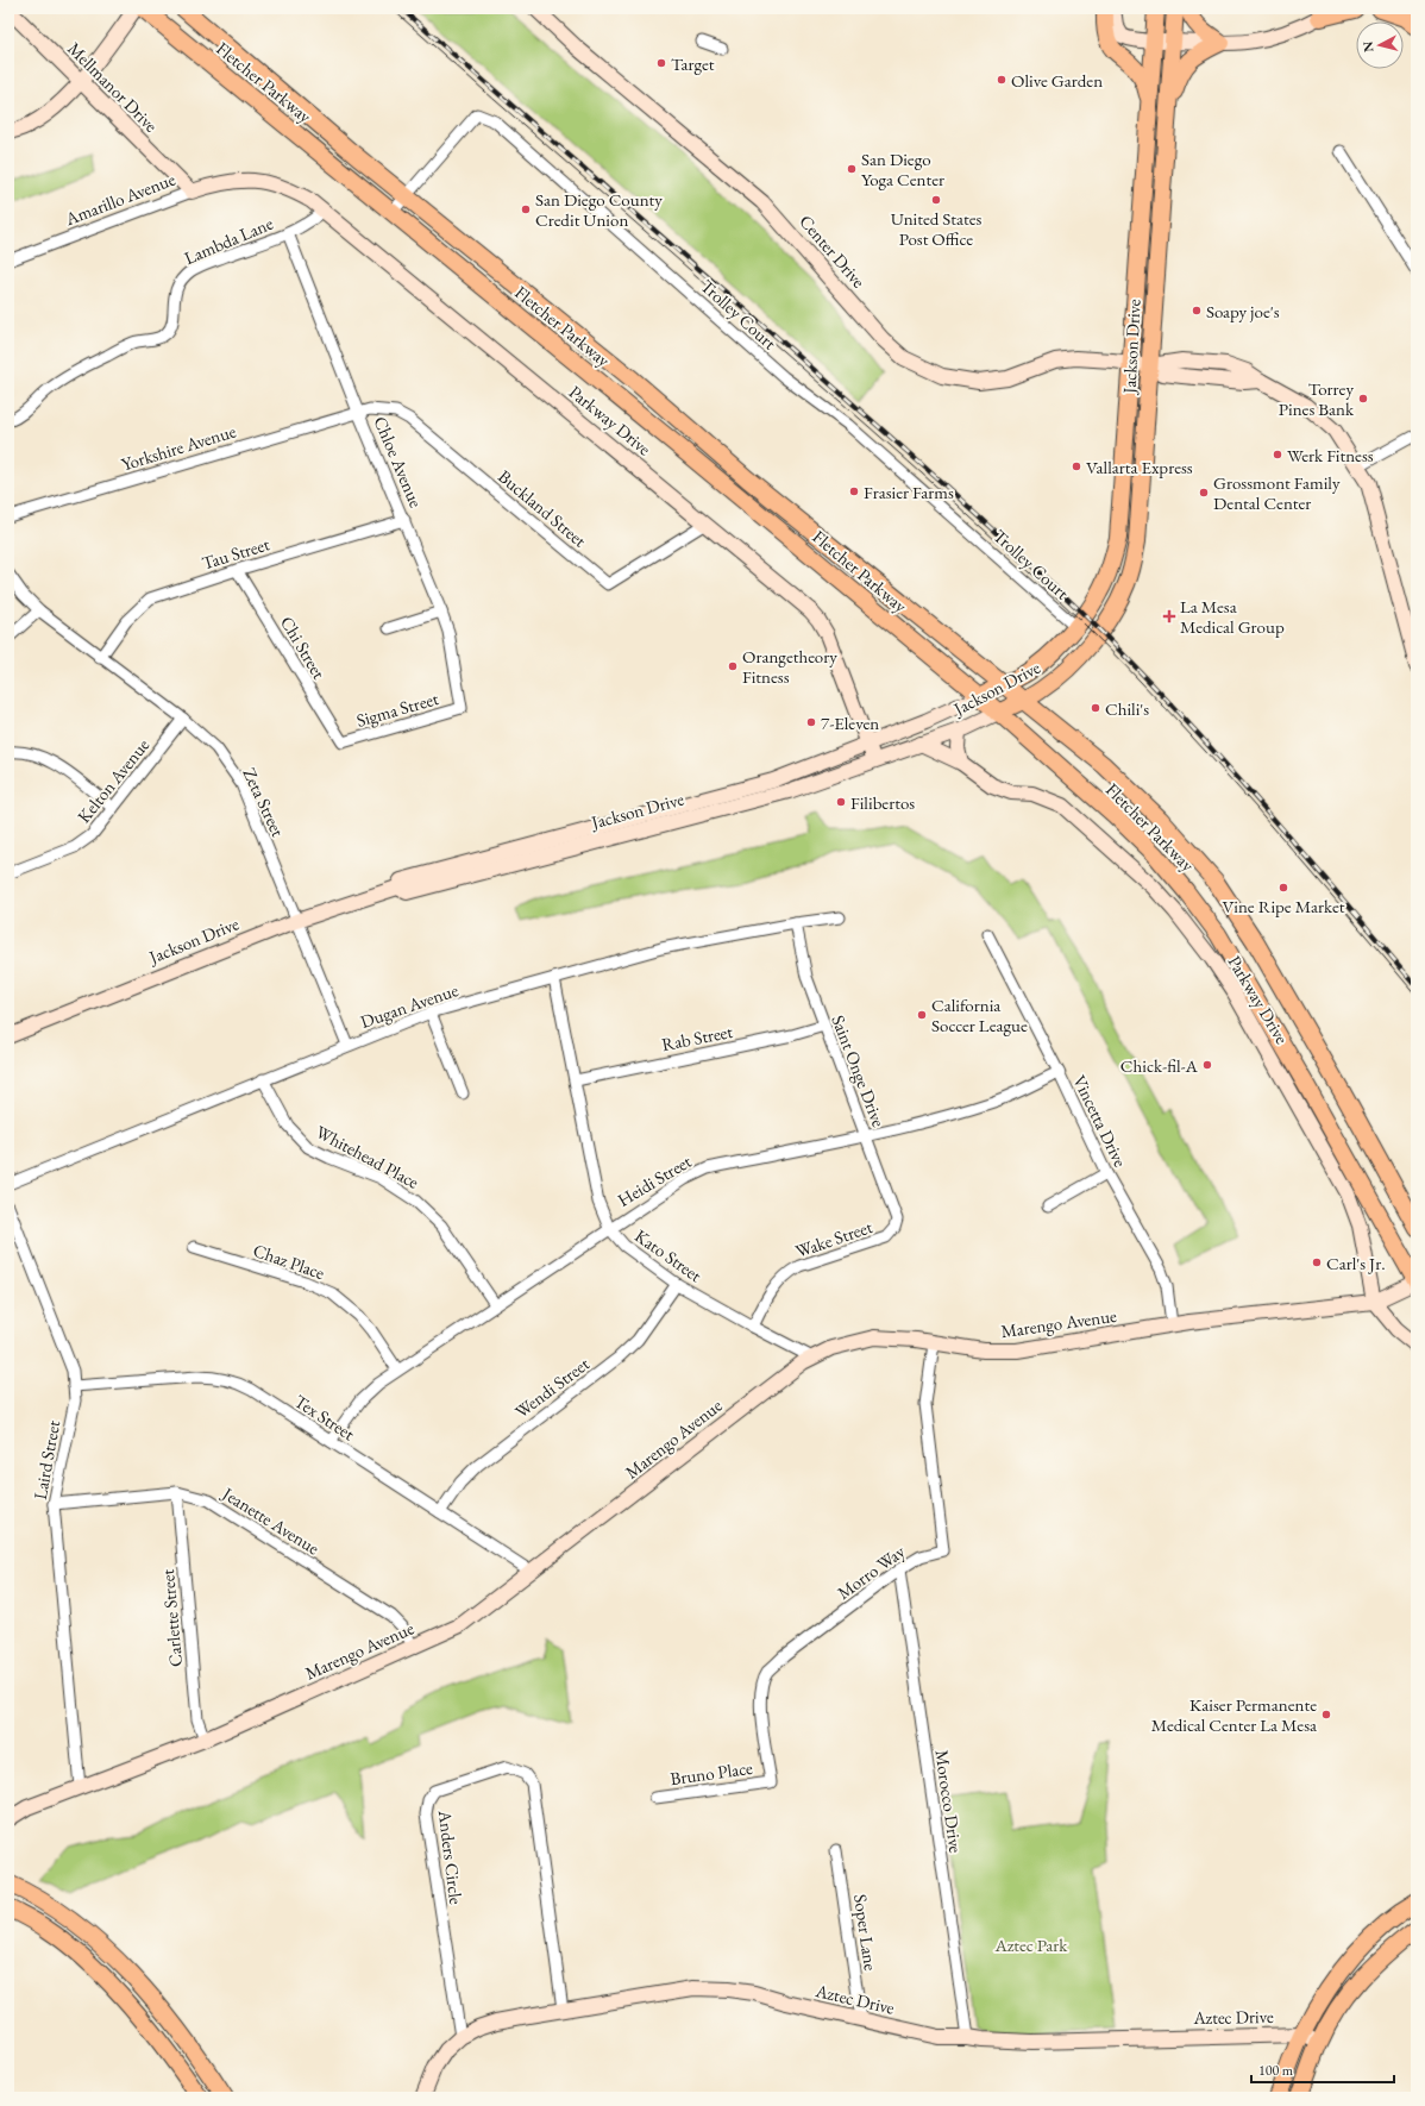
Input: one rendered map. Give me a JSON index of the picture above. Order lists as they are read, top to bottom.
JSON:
{
  "streets": {
    "main road": ["Fletcher Parkway", "Jackson Drive"],
    "street": [
      "Mellmanor Drive",
      "Amarillo Avenue",
      "Lambda Lane",
      "Center Drive",
      "Trolley Court",
      "Parkway Drive",
      "Yorkshire Avenue",
      "Chloe Avenue",
      "Buckland Street",
      "Tau Street",
      "Chi Street",
      "Sigma Street",
      "Kelton Avenue",
      "Zeta Street",
      "Dugan Avenue",
      "Rab Street",
      "Saint Onge Drive",
      "Vincetta Drive",
      "Whitehead Place",
      "Heidi Street",
      "Wake Street",
      "Kato Street",
      "Chaz Place",
      "Marengo Avenue",
      "Wendi Street",
      "Tex Street",
      "Laird Street",
      "Jeanette Avenue",
      "Morro Way",
      "Carlette Street",
      "Bruno Place",
      "Morocco Drive",
      "Anders Circle",
      "Soper Lane",
      "Aztec Drive"
    ]
  },
  "crossings": [
    ["Fletcher Parkway", "Trolley Court"],
    ["Fletcher Parkway", "Jackson Drive"],
    ["Fletcher Parkway", "Marengo Avenue"],
    ["Mellmanor Drive", "Amarillo Avenue"],
    ["Amarillo Avenue", "Parkway Drive"],
    ["Lambda Lane", "Parkway Drive"],
    ["Lambda Lane", "Chloe Avenue"],
    ["Center Drive", "Jackson Drive"],
    ["Trolley Court", "Jackson Drive"],
    ["Jackson Drive", "Parkway Drive"],
    ["Jackson Drive", "Zeta Street"],
    ["Parkway Drive", "Buckland Street"],
    ["Parkway Drive", "Marengo Avenue"],
    ["Yorkshire Avenue", "Chloe Avenue"],
    ["Yorkshire Avenue", "Buckland Street"],
    ["Chloe Avenue", "Buckland Street"],
    ["Chloe Avenue", "Tau Street"],
    ["Chloe Avenue", "Sigma Street"],
    ["Tau Street", "Chi Street"],
    ["Tau Street", "Zeta Street"],
    ["Chi Street", "Sigma Street"],
    ["Kelton Avenue", "Zeta Street"],
    ["Zeta Street", "Dugan Avenue"],
    ["Dugan Avenue", "Saint Onge Drive"],
    ["Dugan Avenue", "Whitehead Place"],
    ["Dugan Avenue", "Kato Street"],
    ["Rab Street", "Saint Onge Drive"],
    ["Rab Street", "Kato Street"],
    ["Saint Onge Drive", "Heidi Street"],
    ["Saint Onge Drive", "Wake Street"],
    ["Vincetta Drive", "Heidi Street"],
    ["Vincetta Drive", "Marengo Avenue"],
    ["Whitehead Place", "Heidi Street"],
    ["Heidi Street", "Kato Street"],
    ["Heidi Street", "Chaz Place"],
    ["Heidi Street", "Tex Street"],
    ["Wake Street", "Kato Street"],
    ["Kato Street", "Marengo Avenue"],
    ["Kato Street", "Wendi Street"],
    ["Marengo Avenue", "Tex Street"],
    ["Marengo Avenue", "Laird Street"],
    ["Marengo Avenue", "Jeanette Avenue"],
    ["Marengo Avenue", "Morro Way"],
    ["Marengo Avenue", "Carlette Street"],
    ["Wendi Street", "Tex Street"],
    ["Tex Street", "Laird Street"],
    ["Laird Street", "Jeanette Avenue"],
    ["Jeanette Avenue", "Carlette Street"],
    ["Morro Way", "Bruno Place"],
    ["Morro Way", "Morocco Drive"],
    ["Morocco Drive", "Aztec Drive"],
    ["Anders Circle", "Aztec Drive"],
    ["Soper Lane", "Aztec Drive"]
  ],
  "parks": ["Aztec Park"],
  "places": {
    "other": [
      "Target",
      "Olive Garden",
      "San Diego Yoga Center",
      "United States Post Office",
      "San Diego County Credit Union",
      "Soapy joe's",
      "Torrey Pines Bank",
      "Werk Fitness",
      "Vallarta Express",
      "Frasier Farms",
      "Grossmont Family Dental Center",
      "Orangetheory Fitness",
      "Chili's",
      "7-Eleven",
      "Filibertos",
      "Vine Ripe Market",
      "California Soccer League",
      "Chick-fil-A",
      "Carl's Jr.",
      "Kaiser Permanente Medical Center La Mesa"
    ],
    "health": ["La Mesa Medical Group"]
  },
  "scale_bar": "100 m",
  "north": "left"
}
